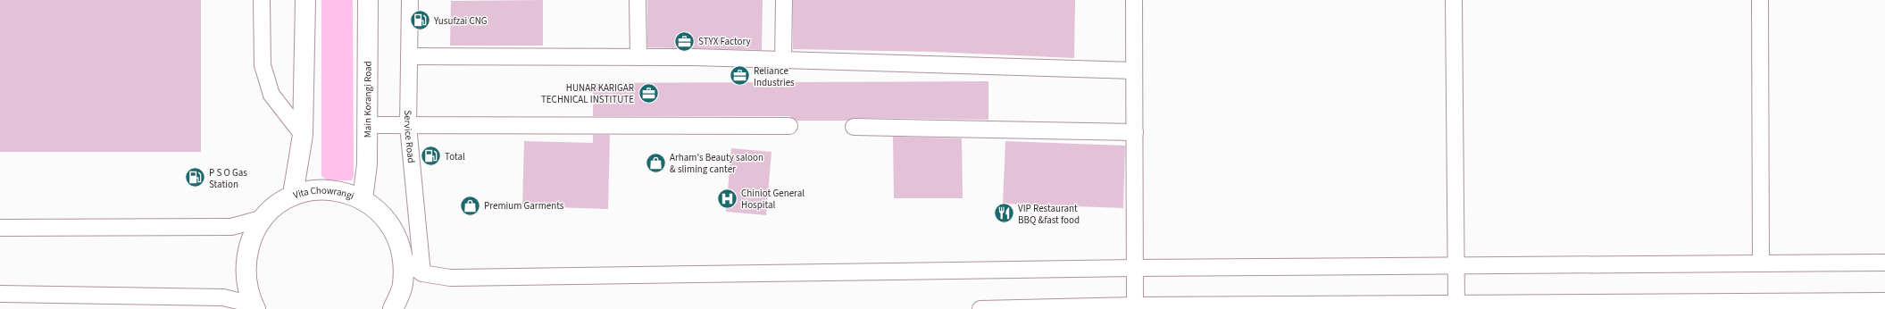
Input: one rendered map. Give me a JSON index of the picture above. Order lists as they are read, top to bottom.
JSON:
{
  "streets": {
    "main road": ["Main Korangi Road", "Vita Chowrangi"],
    "street": ["Service Road"]
  },
  "crossings": [
    ["Main Korangi Road", "Vita Chowrangi"]
  ],
  "places": {
    "fuel station": ["Yusufzai CNG", "Total", "P S O Gas Station"],
    "office": ["STYX Factory", "Reliance Industries", "HUNAR KARIGAR TECHNICAL INSTITUTE"],
    "shop": ["Arham's Beauty saloon & sliming canter", "Premium Garments"],
    "hospital": ["Chiniot General Hospital"],
    "restaurant": ["VIP Restaurant BBQ &fast food"]
  }
}
